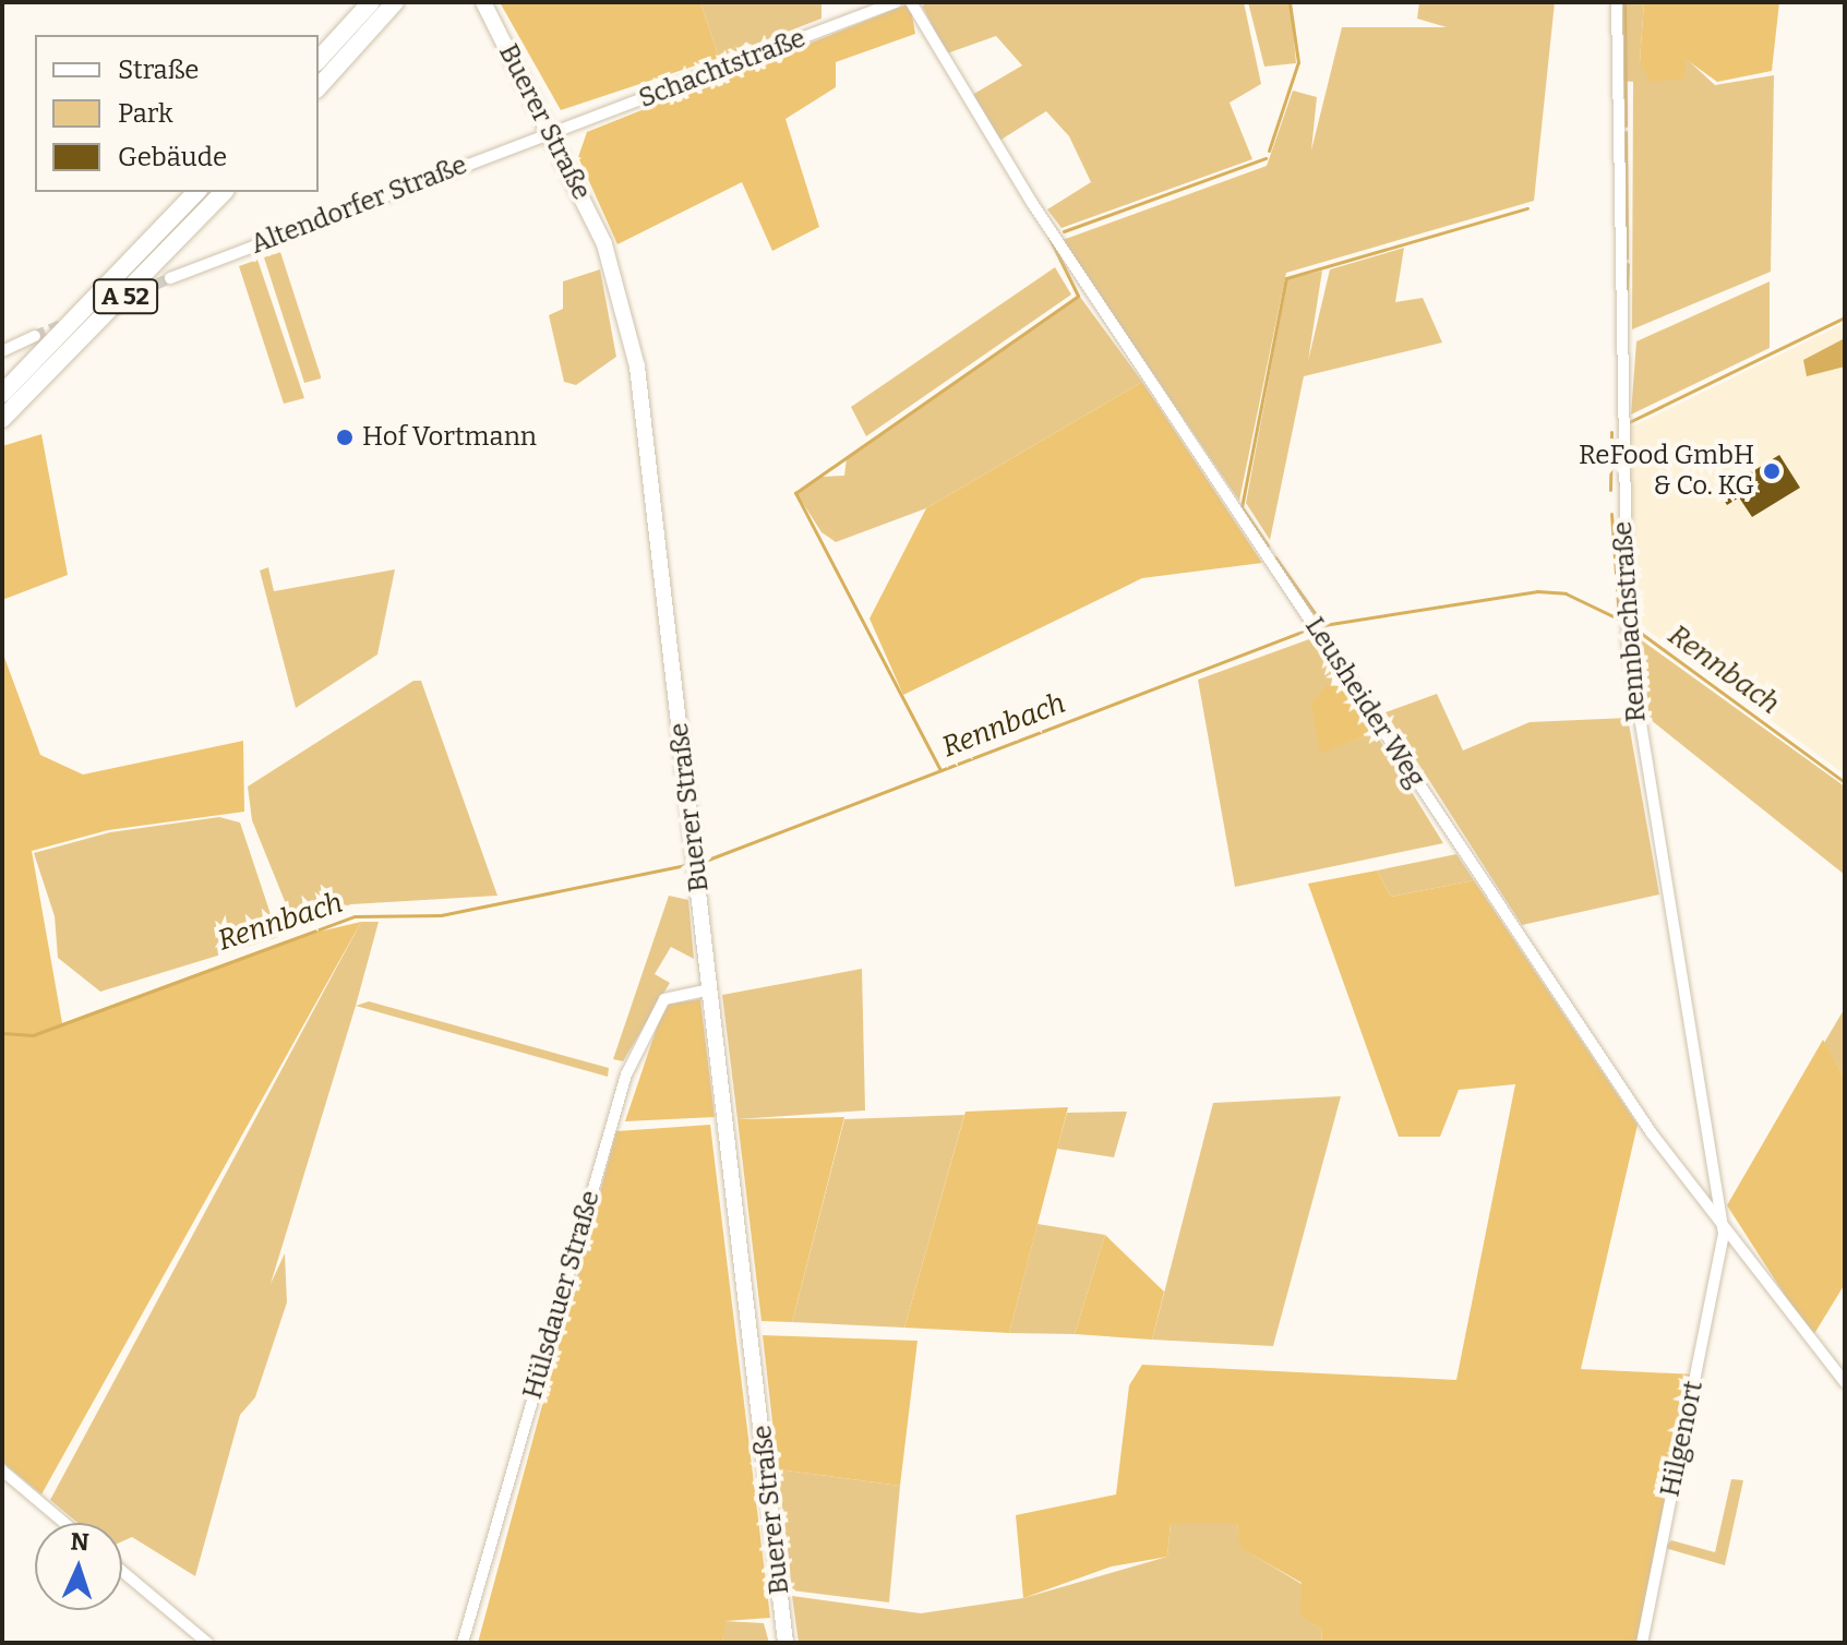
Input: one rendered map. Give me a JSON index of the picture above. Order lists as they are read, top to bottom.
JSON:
{
  "streets": {
    "highway": ["A 52"],
    "main road": ["Buerer Straße"],
    "street": [
      "Schachtstraße",
      "Altendorfer Straße",
      "Rennbachstraße",
      "Leusheider Weg",
      "Hülsdauer Straße",
      "Hilgenort"
    ]
  },
  "crossings": [
    ["Schachtstraße", "Buerer Straße"],
    ["Schachtstraße", "Altendorfer Straße"],
    ["Buerer Straße", "Altendorfer Straße"],
    ["Buerer Straße", "Hülsdauer Straße"],
    ["Rennbachstraße", "Leusheider Weg"],
    ["Rennbachstraße", "Hilgenort"],
    ["Leusheider Weg", "Hilgenort"]
  ],
  "water": ["Rennbach"],
  "places": ["Hof Vortmann", "ReFood GmbH & Co. KG"],
  "legend": ["Straße", "Park", "Gebäude"],
  "north": "top"
}
